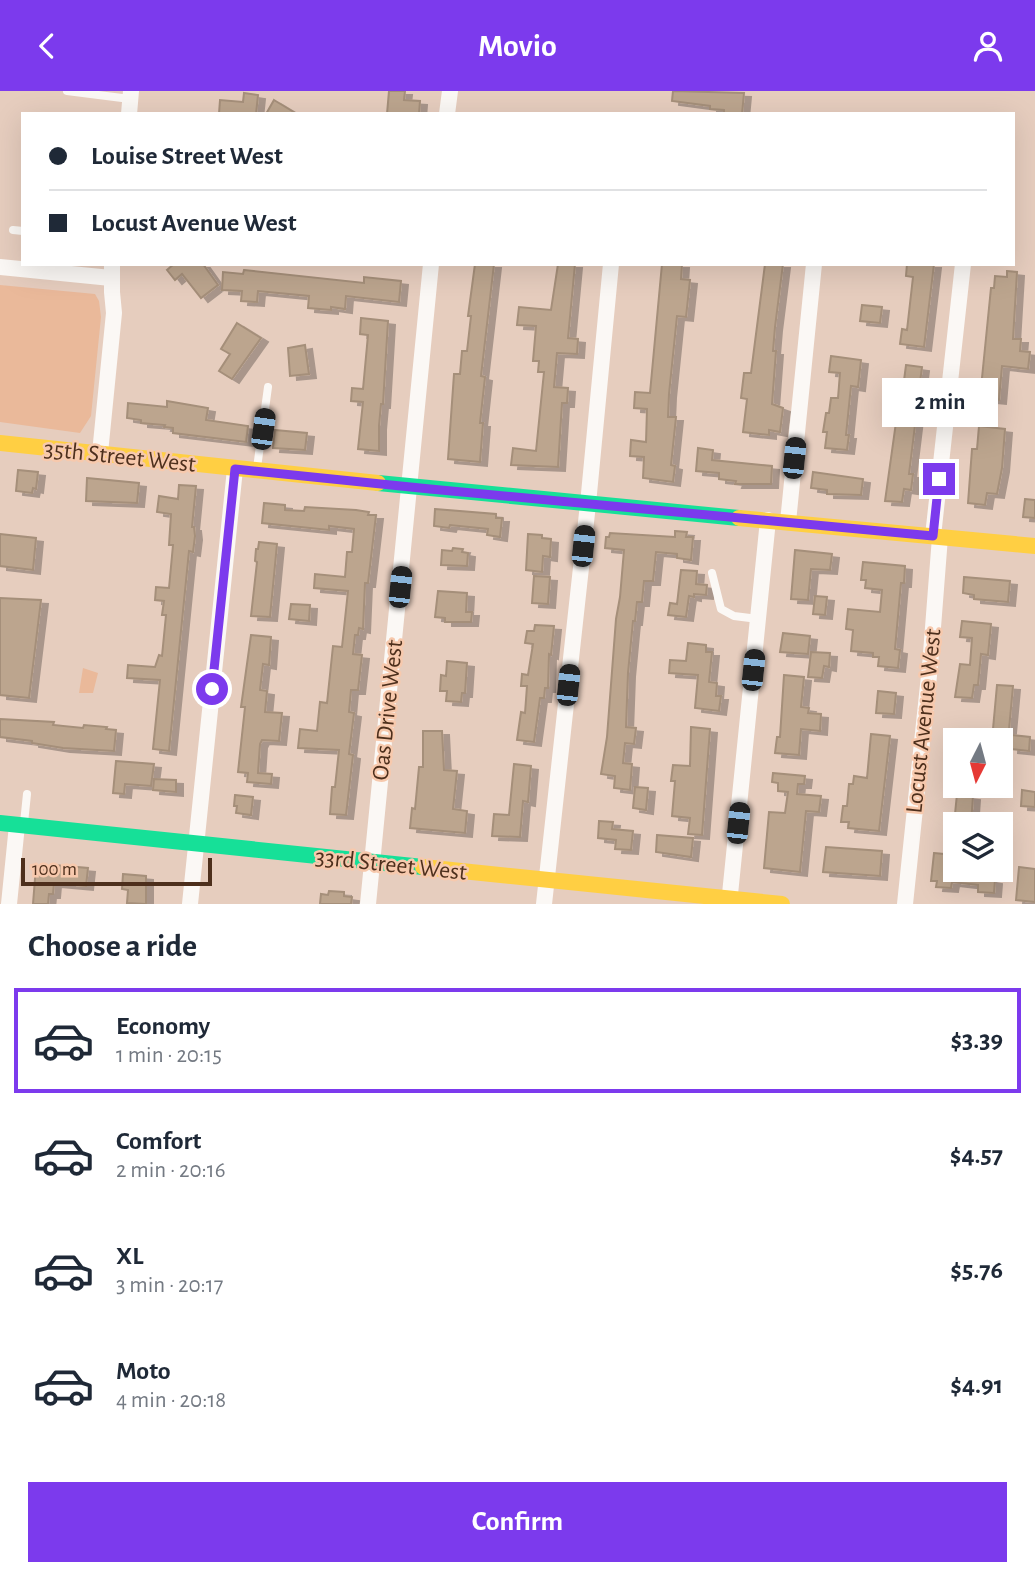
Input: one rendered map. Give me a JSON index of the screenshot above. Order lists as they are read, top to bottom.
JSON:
{
  "streets": {
    "street": [
      "35th Street West",
      "Oas Drive West",
      "Locust Avenue West",
      "33rd Street West"
    ]
  },
  "crossings": [
    ["35th Street West", "Oas Drive West"],
    ["35th Street West", "Locust Avenue West"],
    ["Oas Drive West", "33rd Street West"]
  ],
  "scale_bar": "100 m",
  "north": "bottom",
  "page": {
    "header": "Movio",
    "banner": ["Louise Street West", "Locust Avenue West"],
    "bubble": "2 min",
    "scale": "100 m",
    "heading": "Choose a ride",
    "list": [
      {
        "name": "Economy",
        "note": "1 min · 20:15",
        "value": "$3.39"
      },
      {
        "name": "Comfort",
        "note": "2 min · 20:16",
        "value": "$4.57"
      },
      {
        "name": "XL",
        "note": "3 min · 20:17",
        "value": "$5.76"
      },
      {
        "name": "Moto",
        "note": "4 min · 20:18",
        "value": "$4.91"
      }
    ],
    "buttons": "Confirm"
  }
}
